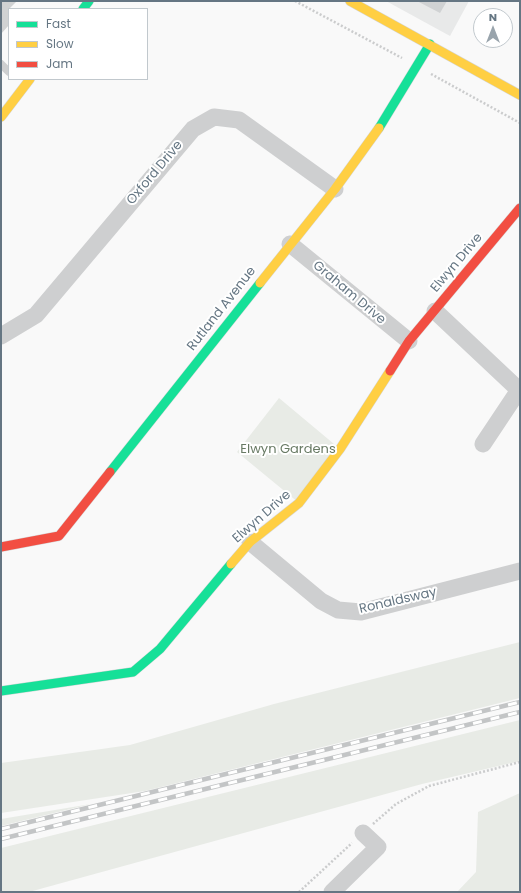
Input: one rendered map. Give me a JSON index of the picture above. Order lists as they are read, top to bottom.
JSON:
{
  "streets": {
    "street": [
      "Oxford Drive",
      "Elwyn Drive",
      "Graham Drive",
      "Rutland Avenue",
      "Ronaldsway"
    ]
  },
  "crossings": [
    ["Oxford Drive", "Rutland Avenue"],
    ["Elwyn Drive", "Graham Drive"],
    ["Elwyn Drive", "Ronaldsway"],
    ["Graham Drive", "Rutland Avenue"]
  ],
  "parks": ["Elwyn Gardens"],
  "legend": ["Fast", "Slow", "Jam"],
  "north": "top"
}
